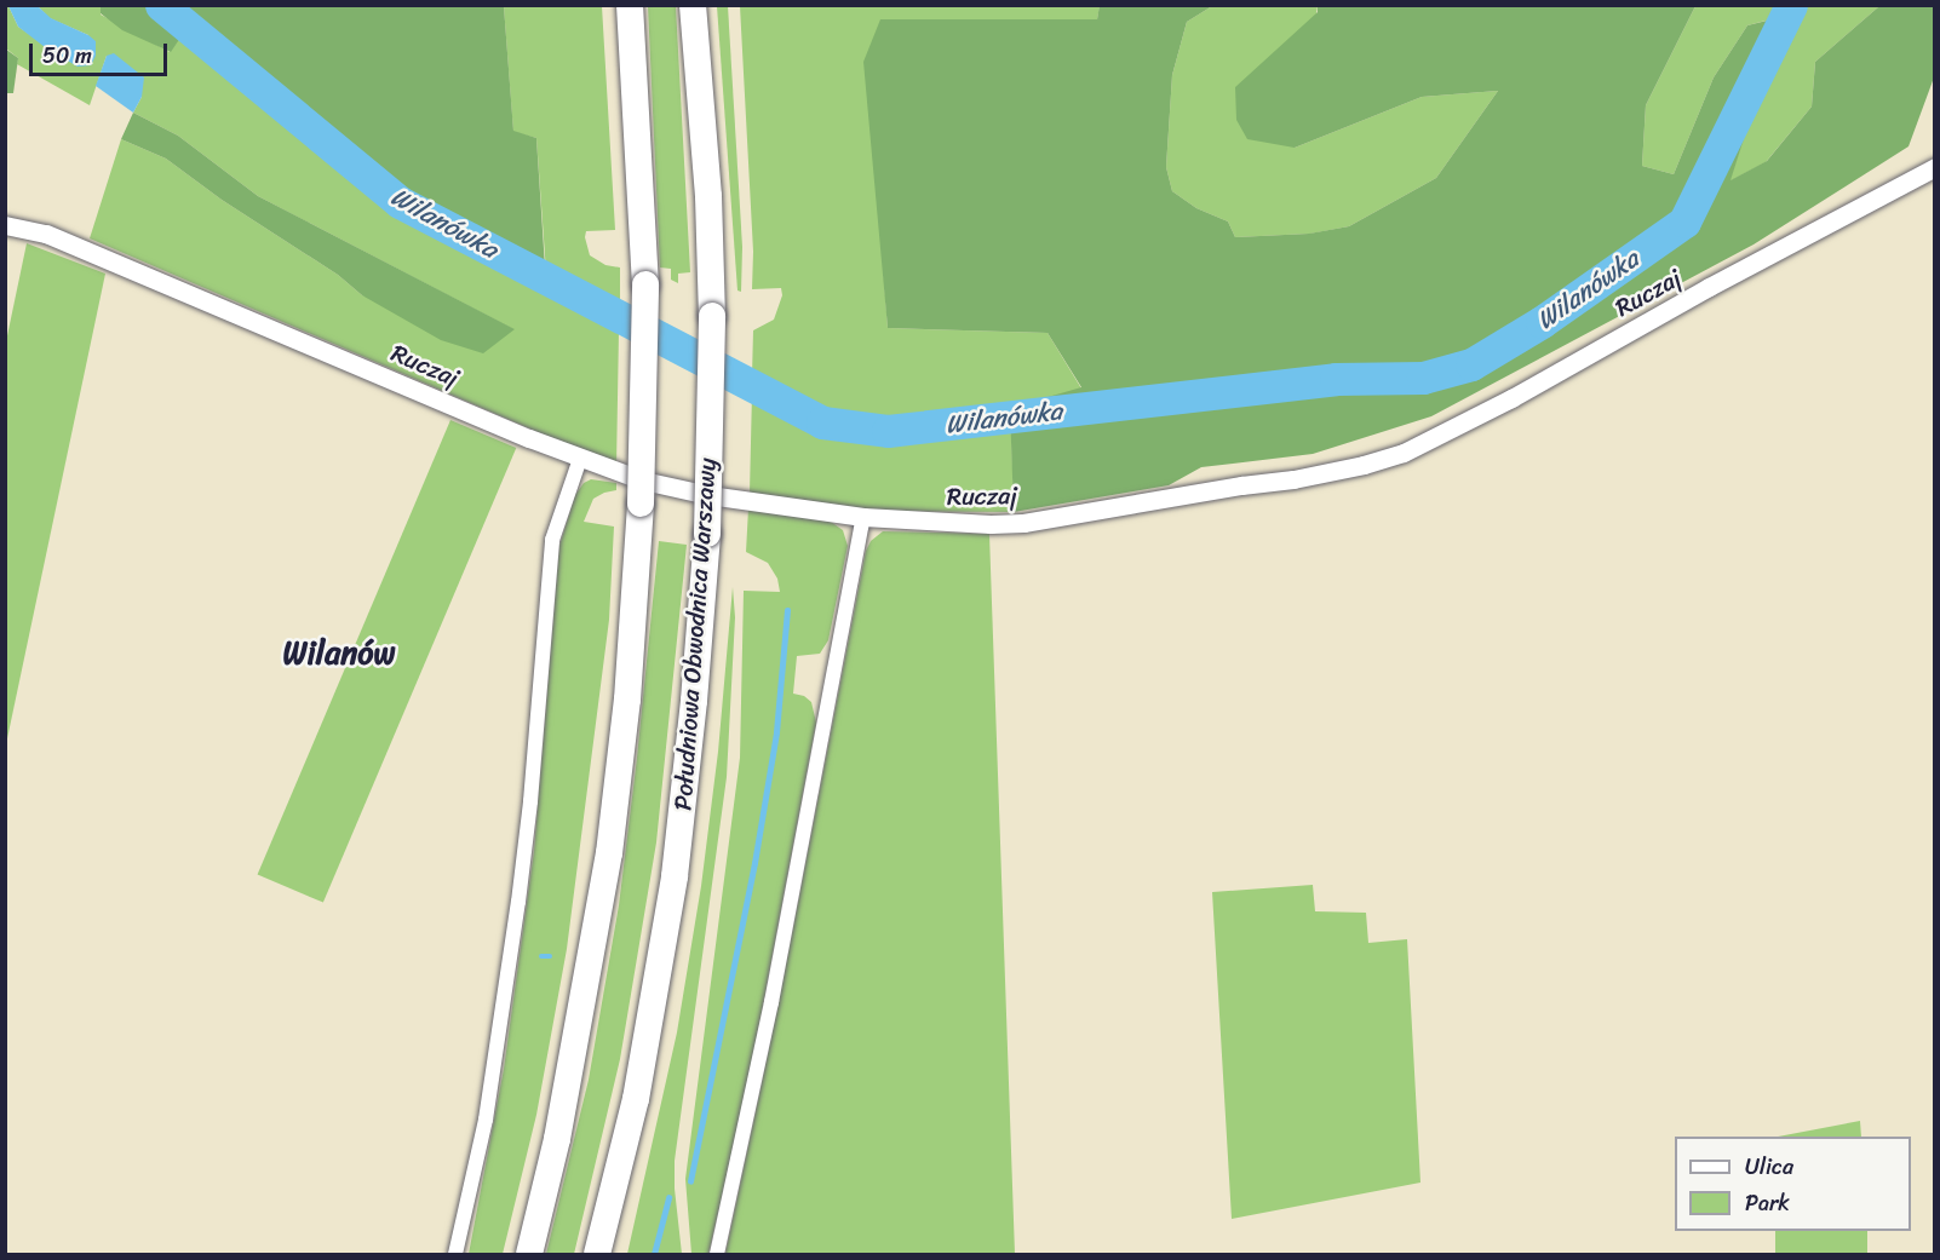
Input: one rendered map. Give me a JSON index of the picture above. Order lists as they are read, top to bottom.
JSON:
{
  "streets": {
    "highway": ["Południowa Obwodnica Warszawy"],
    "street": ["Ruczaj"]
  },
  "districts": ["Wilanów"],
  "water": ["Wilanówka"],
  "legend": ["Ulica", "Park"],
  "scale_bar": "50 m"
}
